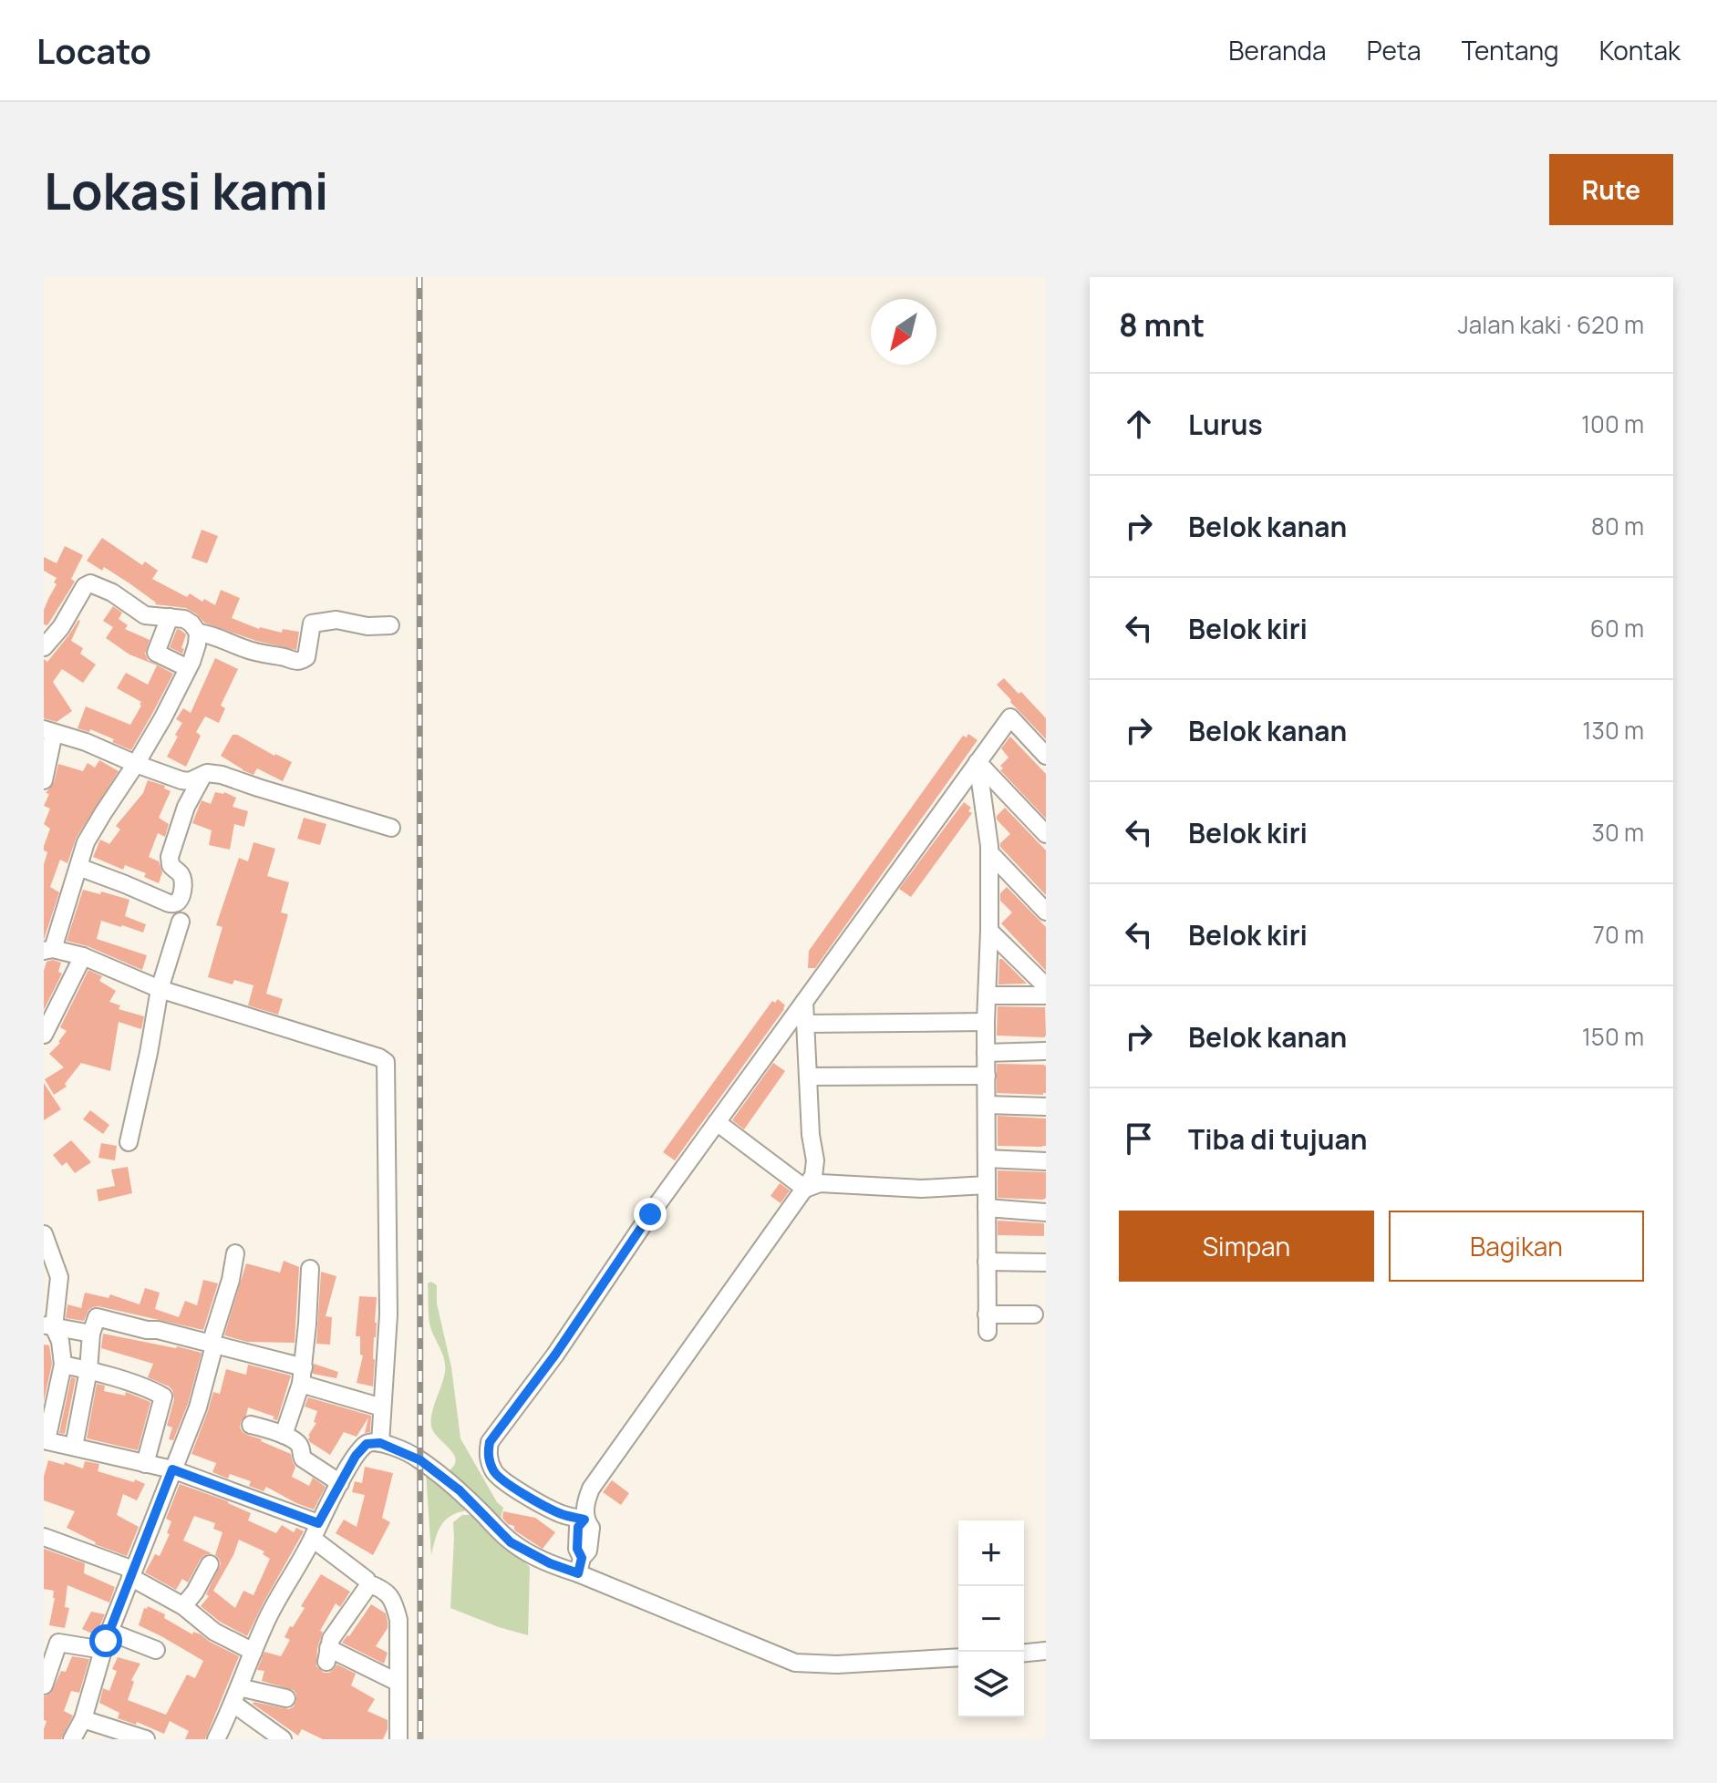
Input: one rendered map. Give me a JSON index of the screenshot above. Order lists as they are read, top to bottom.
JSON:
{
  "north": "bottom left",
  "page": {
    "header": "Locato",
    "nav": [
      "Beranda",
      "Peta",
      "Tentang",
      "Kontak"
    ],
    "buttons": [
      "Rute",
      ["Simpan", "Bagikan"]
    ],
    "title": "Lokasi kami",
    "heading": ["8 mnt", "Jalan kaki · 620 m"],
    "list": [
      ["Lurus", "100 m"],
      ["Belok kanan", "80 m"],
      ["Belok kiri", "60 m"],
      ["Belok kanan", "130 m"],
      ["Belok kiri", "30 m"],
      ["Belok kiri", "70 m"],
      ["Belok kanan", "150 m"],
      "Tiba di tujuan"
    ],
    "map_buttons": ["+", "−"]
  }
}
